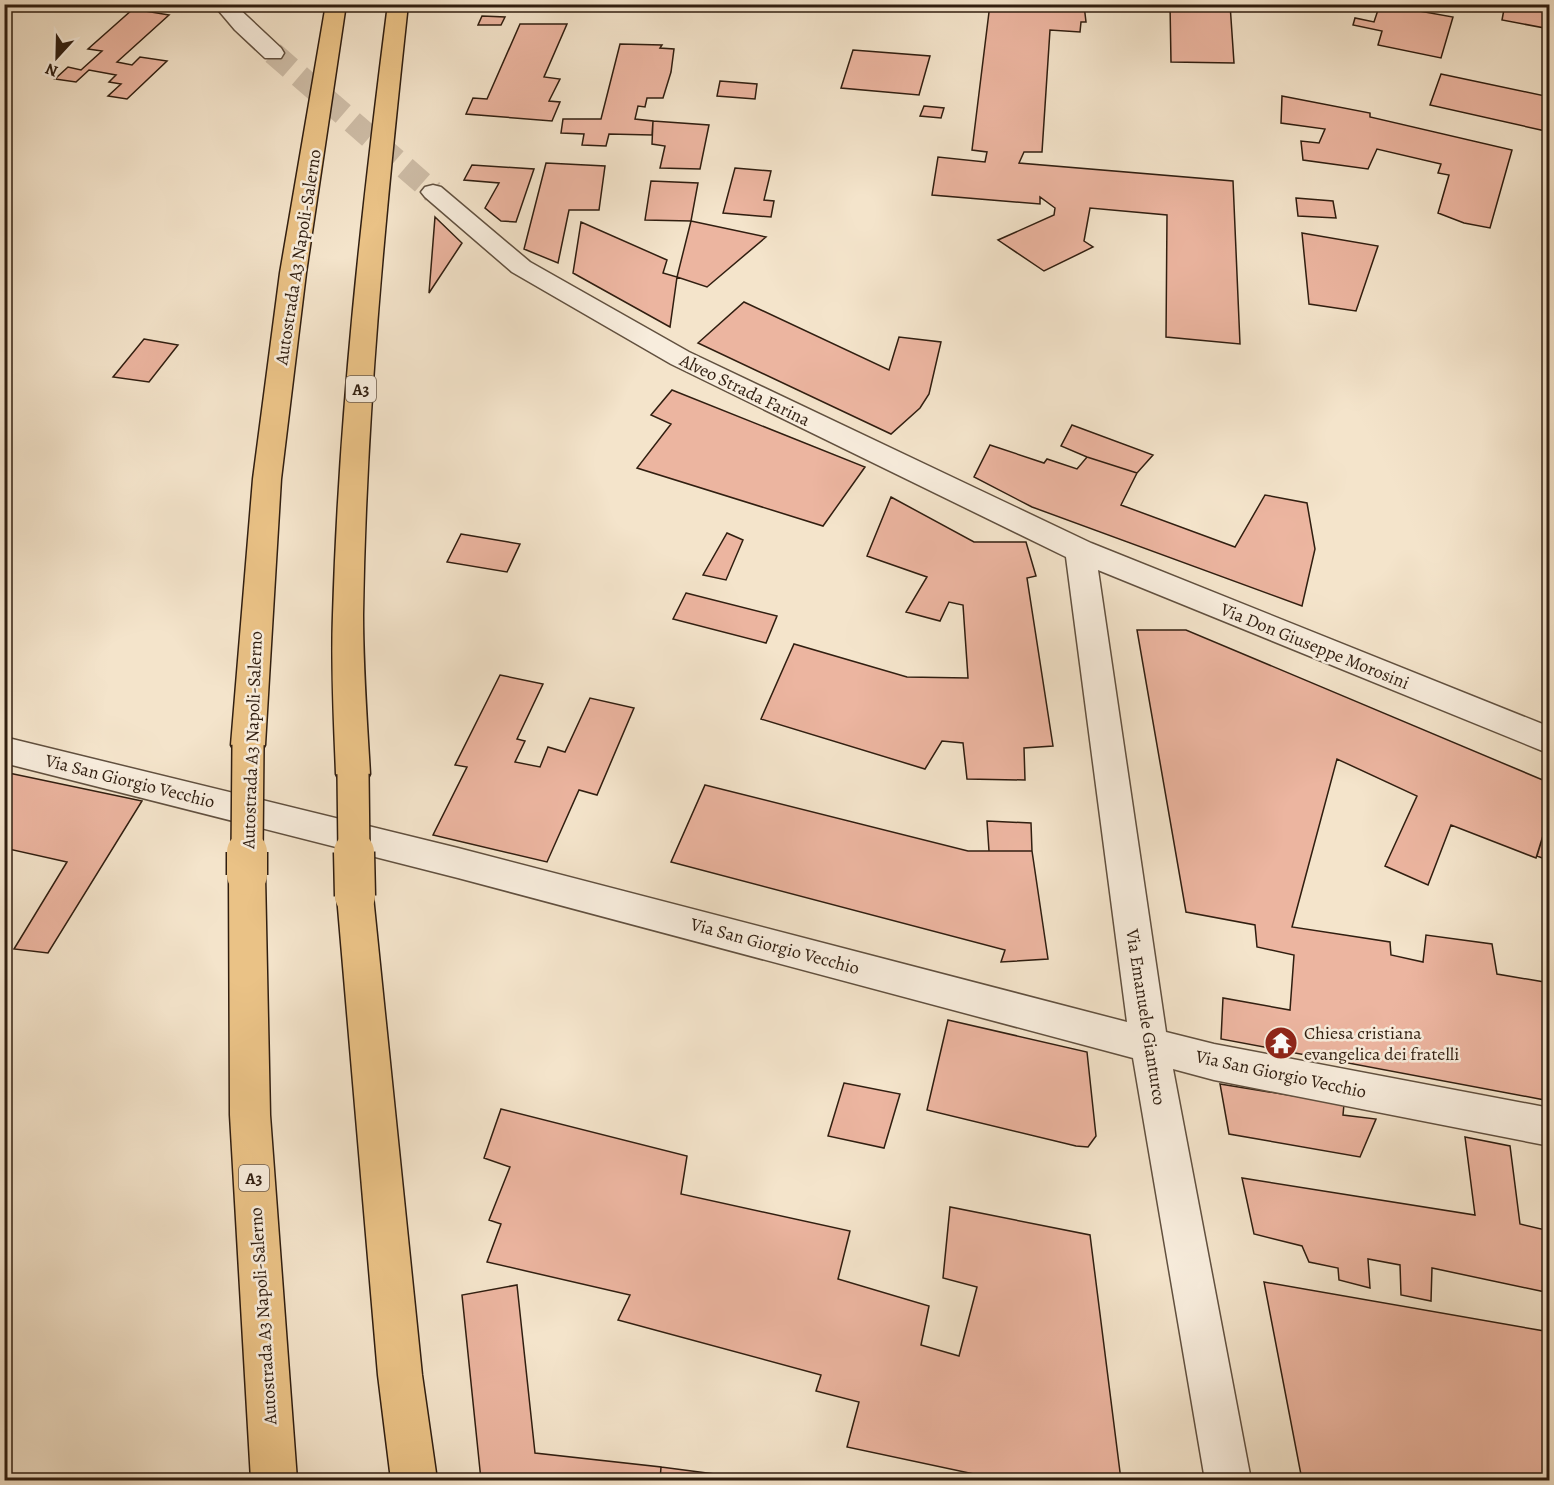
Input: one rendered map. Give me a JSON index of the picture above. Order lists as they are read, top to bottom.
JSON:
{
  "streets": {
    "highway": ["Autostrada A3 Napoli-Salerno", "A3"],
    "street": [
      "Alveo Strada Farina",
      "Via Don Giuseppe Morosini",
      "Via San Giorgio Vecchio",
      "Via Emanuele Gianturco"
    ]
  },
  "crossings": [
    ["Alveo Strada Farina", "Via Don Giuseppe Morosini"],
    ["Alveo Strada Farina", "Via Emanuele Gianturco"],
    ["Via Don Giuseppe Morosini", "Via Emanuele Gianturco"],
    ["Via San Giorgio Vecchio", "Via Emanuele Gianturco"]
  ],
  "places": {
    "temple": ["Chiesa cristiana evangelica dei fratelli"]
  },
  "north": "bottom"
}
